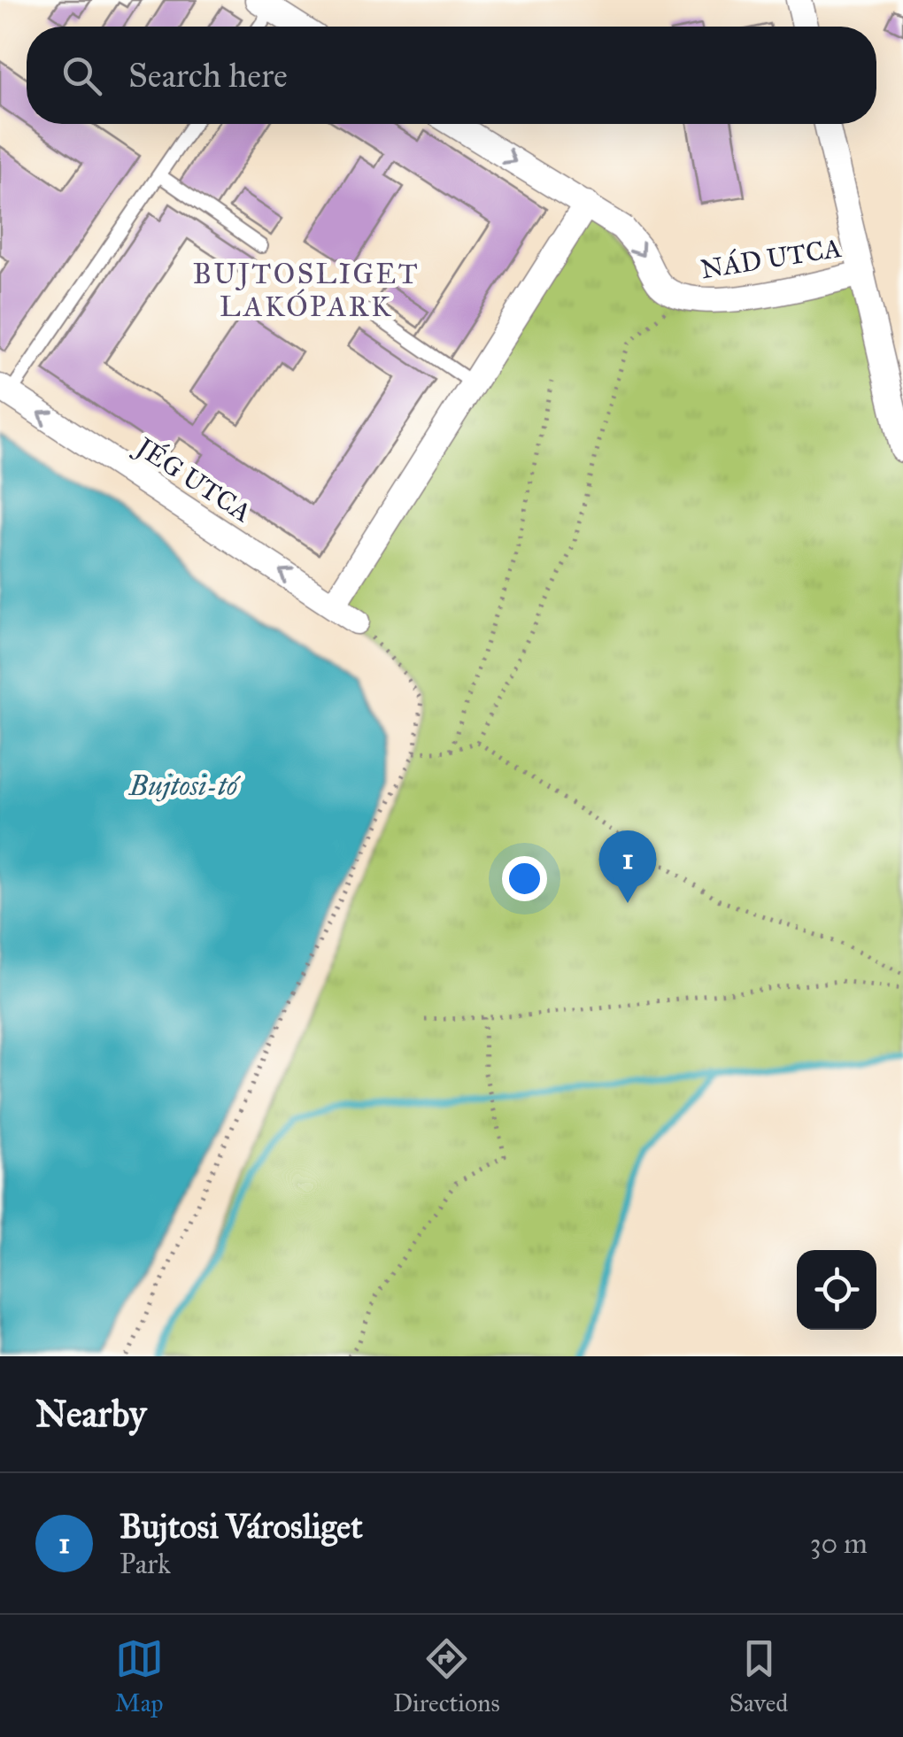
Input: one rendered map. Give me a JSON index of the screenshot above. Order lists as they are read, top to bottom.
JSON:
{
  "streets": {
    "street": ["NÁD UTCA", "JÉG UTCA"]
  },
  "one_way": ["NÁD UTCA", "JÉG UTCA"],
  "districts": ["BUJTOSLIGET LAKÓPARK"],
  "water": ["Bujtosi-tó"],
  "page": {
    "search": "Search here",
    "pins": "1",
    "heading": "Nearby",
    "list": [
      {
        "mark": "1",
        "name": "Bujtosi Városliget",
        "note": "Park",
        "value": "30 m"
      }
    ],
    "nav": ["Map", "Directions", "Saved"]
  }
}
